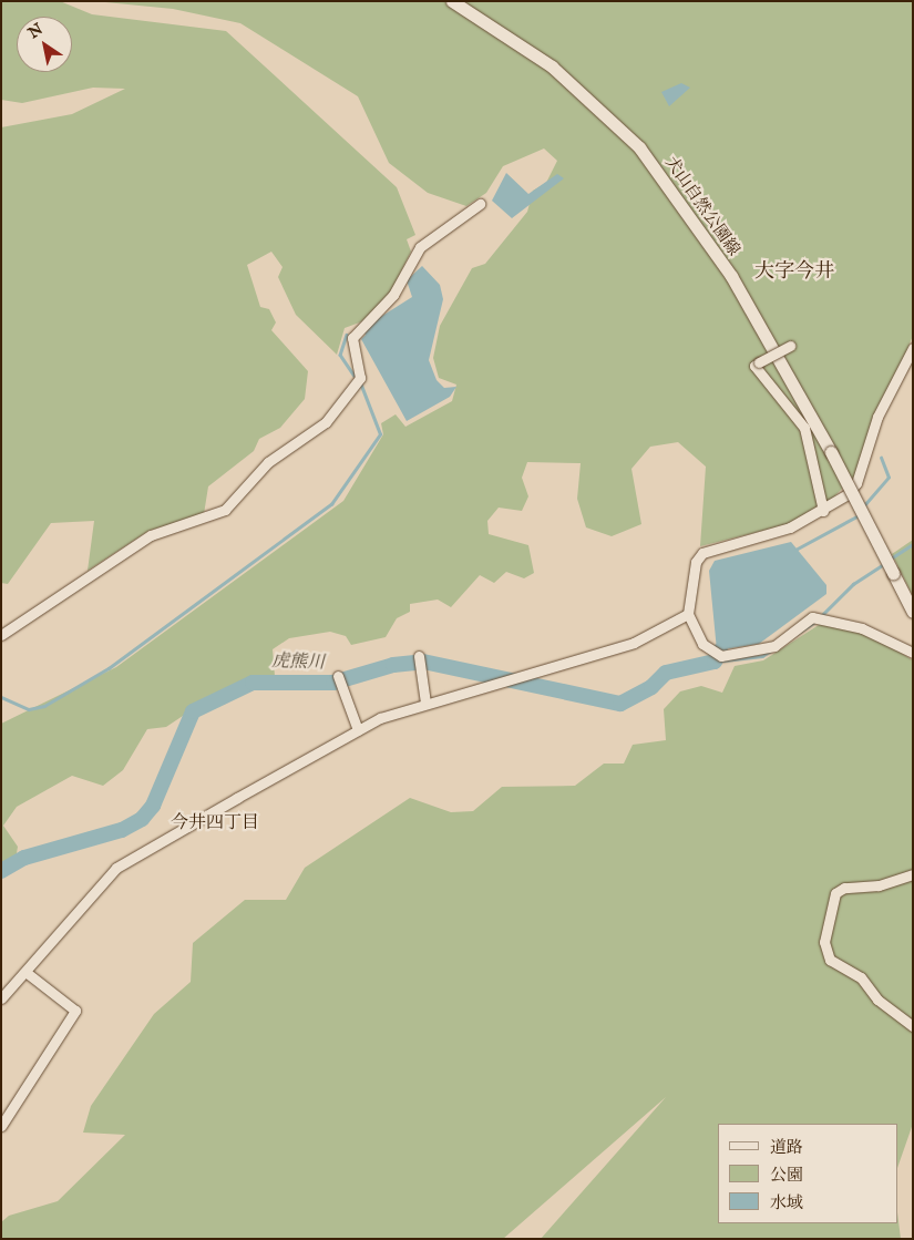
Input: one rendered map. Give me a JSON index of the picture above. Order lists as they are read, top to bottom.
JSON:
{
  "streets": {
    "main road": ["犬山自然公園線"]
  },
  "districts": ["大字今井", "今井四丁目"],
  "water": ["虎熊川"],
  "legend": ["道路", "公園", "水域"],
  "north": "top left"
}
